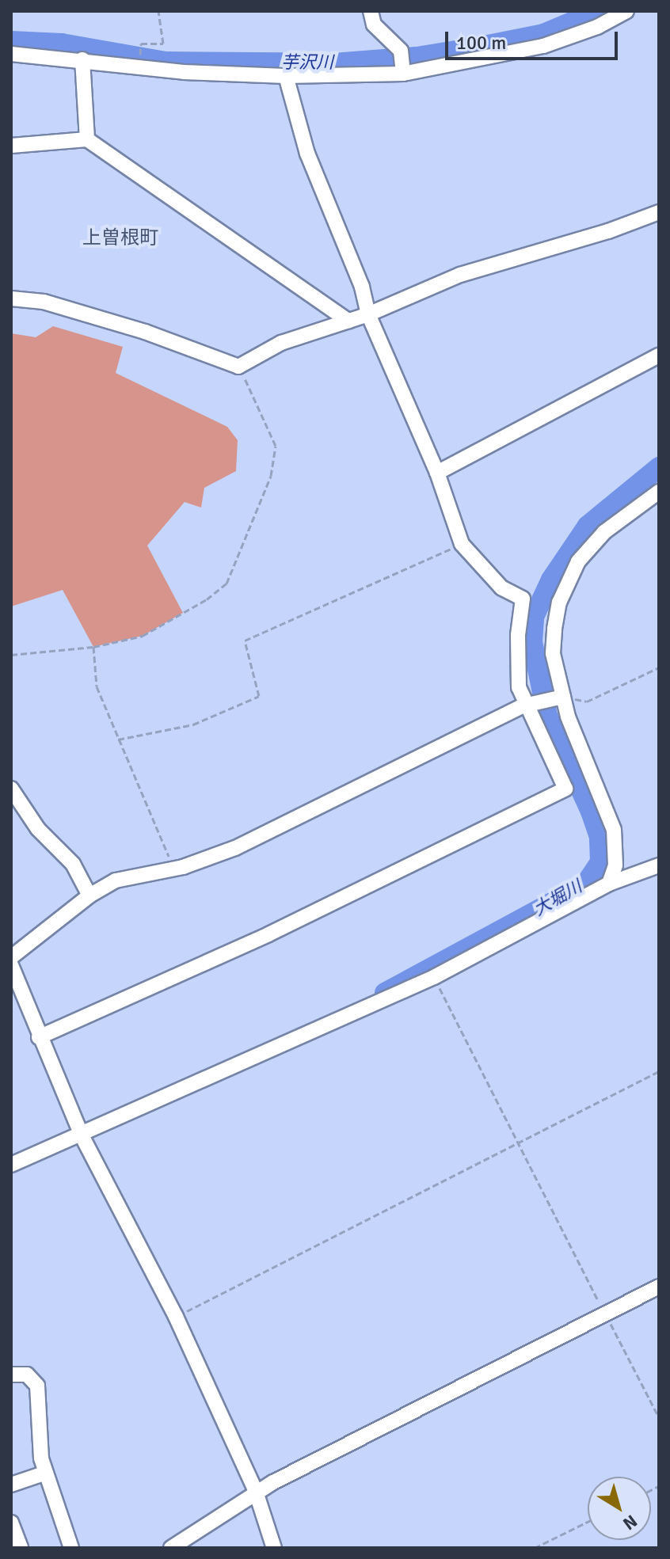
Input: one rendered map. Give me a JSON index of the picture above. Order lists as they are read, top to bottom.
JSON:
{
  "districts": ["上曽根町"],
  "water": ["芋沢川", "大堀川"],
  "scale_bar": "100 m",
  "north": "bottom right"
}
